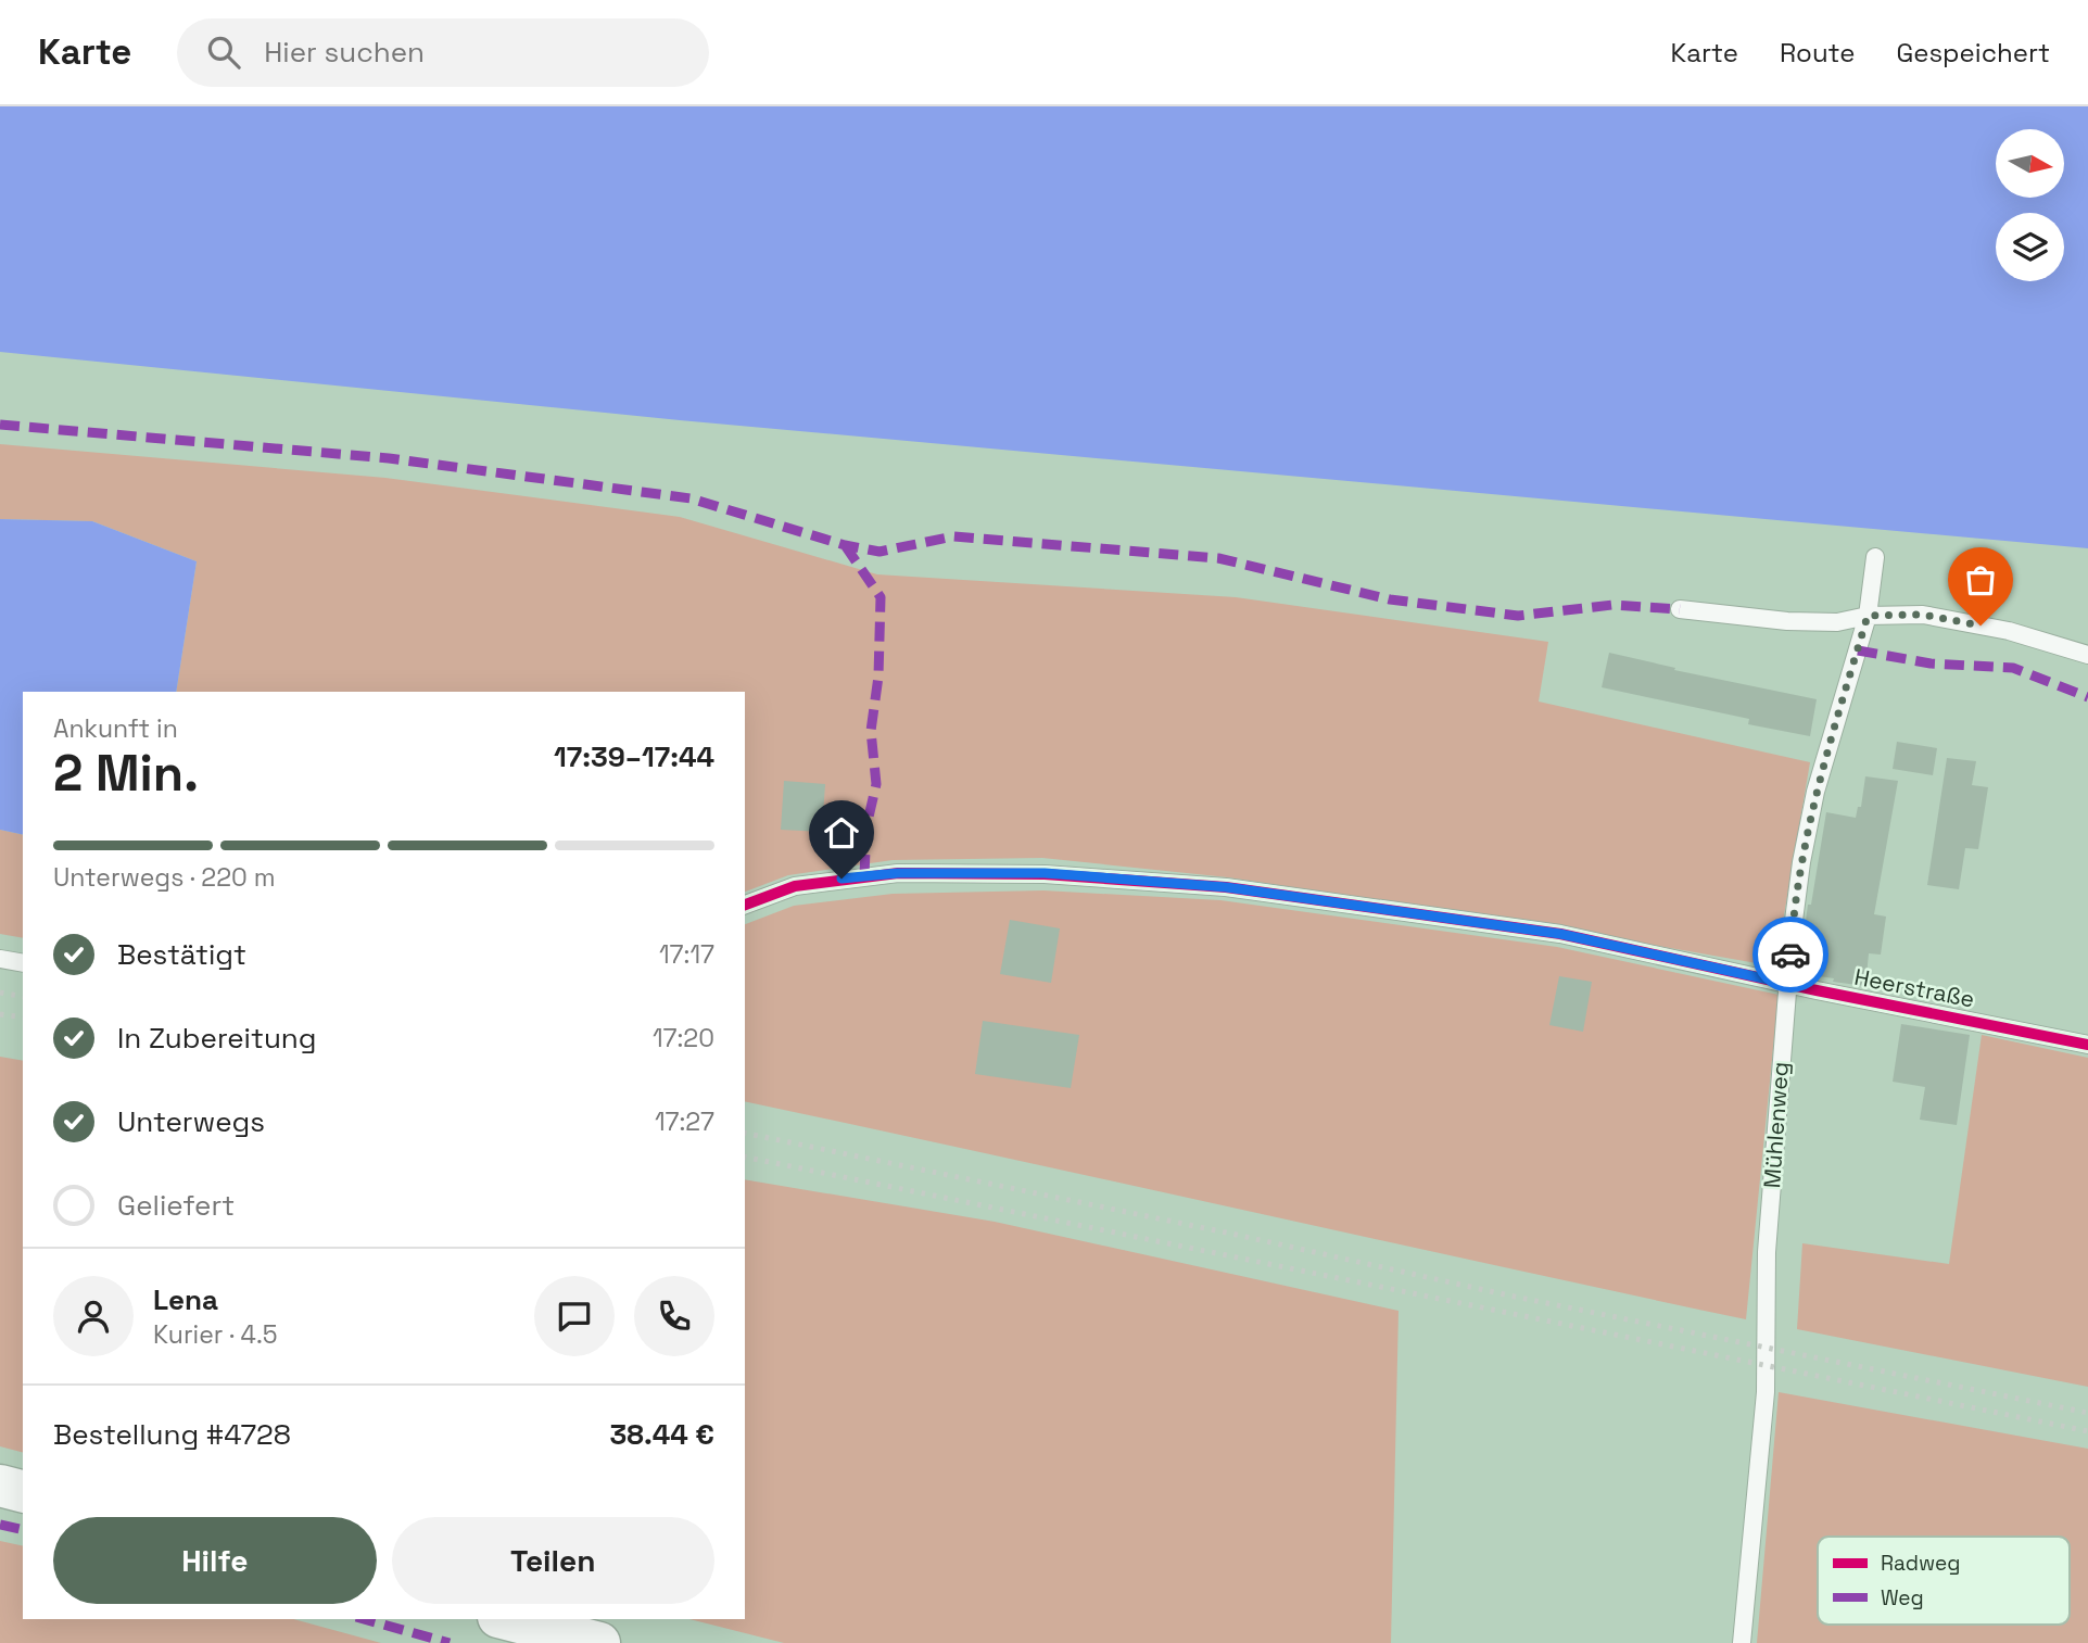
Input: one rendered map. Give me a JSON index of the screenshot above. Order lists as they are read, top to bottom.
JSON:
{
  "streets": {
    "lane": ["Heerstraße", "Mühlenweg"]
  },
  "crossings": [
    ["Heerstraße", "Mühlenweg"]
  ],
  "legend": ["Radweg", "Weg"],
  "north": "right",
  "page": {
    "header": "Karte",
    "search": "Hier suchen",
    "nav": ["Karte", "Route", "Gespeichert"],
    "heading": ["2 Min.", "Ankunft in", "17:39–17:44"],
    "panel": [
      "Lena",
      "Kurier · 4.5",
      "Bestellung #4728",
      "38.44 €"
    ],
    "bar": "Unterwegs · 220 m",
    "list": [
      ["Bestätigt", "17:17"],
      ["In Zubereitung", "17:20"],
      ["Unterwegs", "17:27"],
      "Geliefert"
    ],
    "buttons": ["Hilfe", "Teilen"]
  }
}
